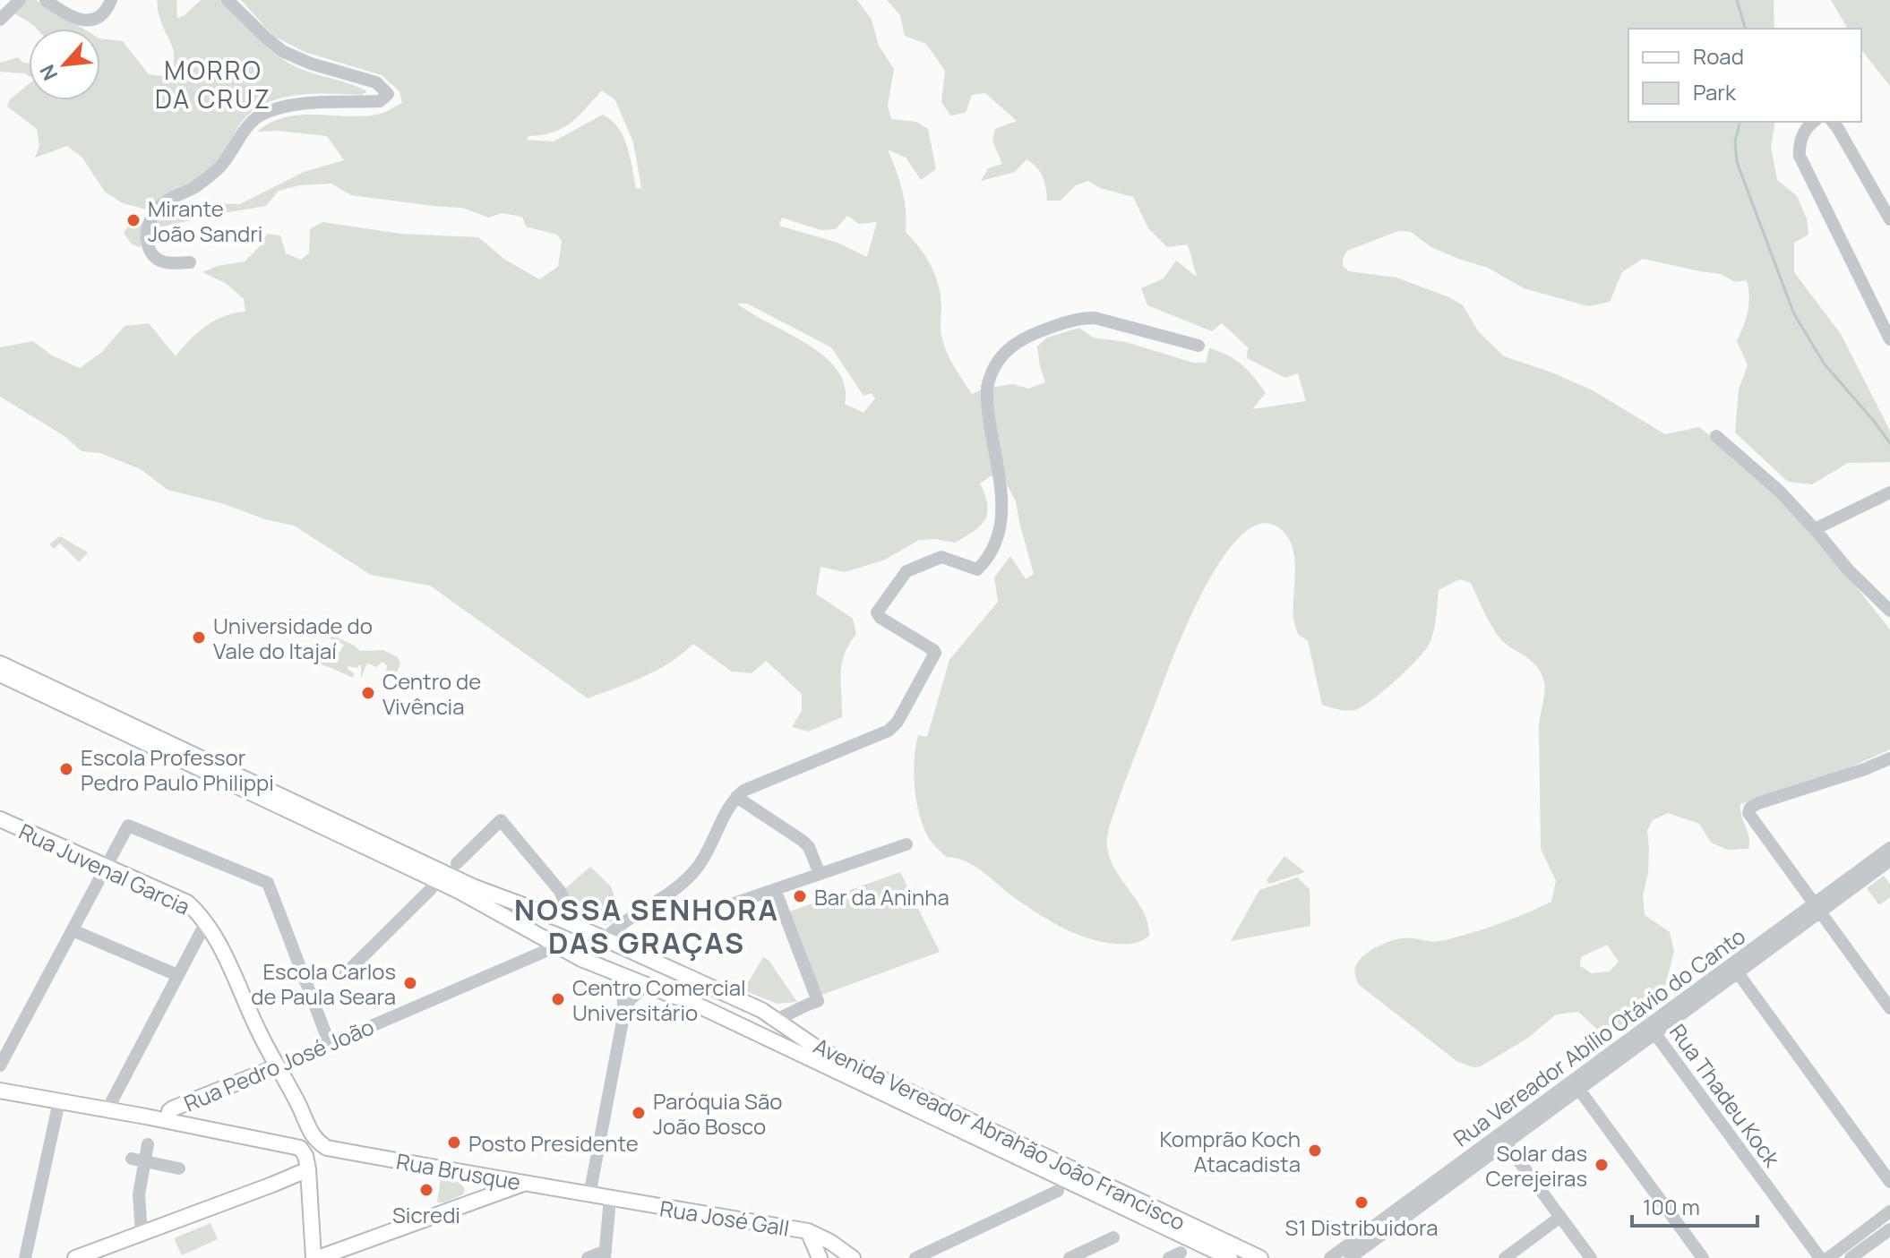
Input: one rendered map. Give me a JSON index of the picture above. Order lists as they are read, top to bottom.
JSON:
{
  "streets": {
    "main road": [
      "Rua Juvenal Garcia",
      "Rua Pedro José João",
      "Avenida Vereador Abrahão João Francisco",
      "Rua Brusque",
      "Rua José Gall"
    ],
    "street": ["Rua Vereador Abílio Otávio do Canto", "Rua Thadeu Kock"]
  },
  "crossings": [
    ["Rua Juvenal Garcia", "Rua Pedro José João"],
    ["Rua Juvenal Garcia", "Rua Brusque"],
    ["Rua Vereador Abílio Otávio do Canto", "Rua Thadeu Kock"],
    ["Rua Pedro José João", "Avenida Vereador Abrahão João Francisco"],
    ["Rua Brusque", "Rua José Gall"]
  ],
  "districts": ["MORRO DA CRUZ", "NOSSA SENHORA DAS GRAÇAS"],
  "places": [
    "Mirante João Sandri",
    "Universidade do Vale do Itajaí",
    "Centro de Vivência",
    "Escola Professor Pedro Paulo Philippi",
    "Bar da Aninha",
    "Escola Carlos de Paula Seara",
    "Centro Comercial Universitário",
    "Paróquia São João Bosco",
    "Posto Presidente",
    "Komprão Koch Atacadista",
    "Solar das Cerejeiras",
    "Sicredi",
    "S1 Distribuidora"
  ],
  "legend": ["Road", "Park"],
  "scale_bar": "100 m",
  "north": "bottom left"
}
